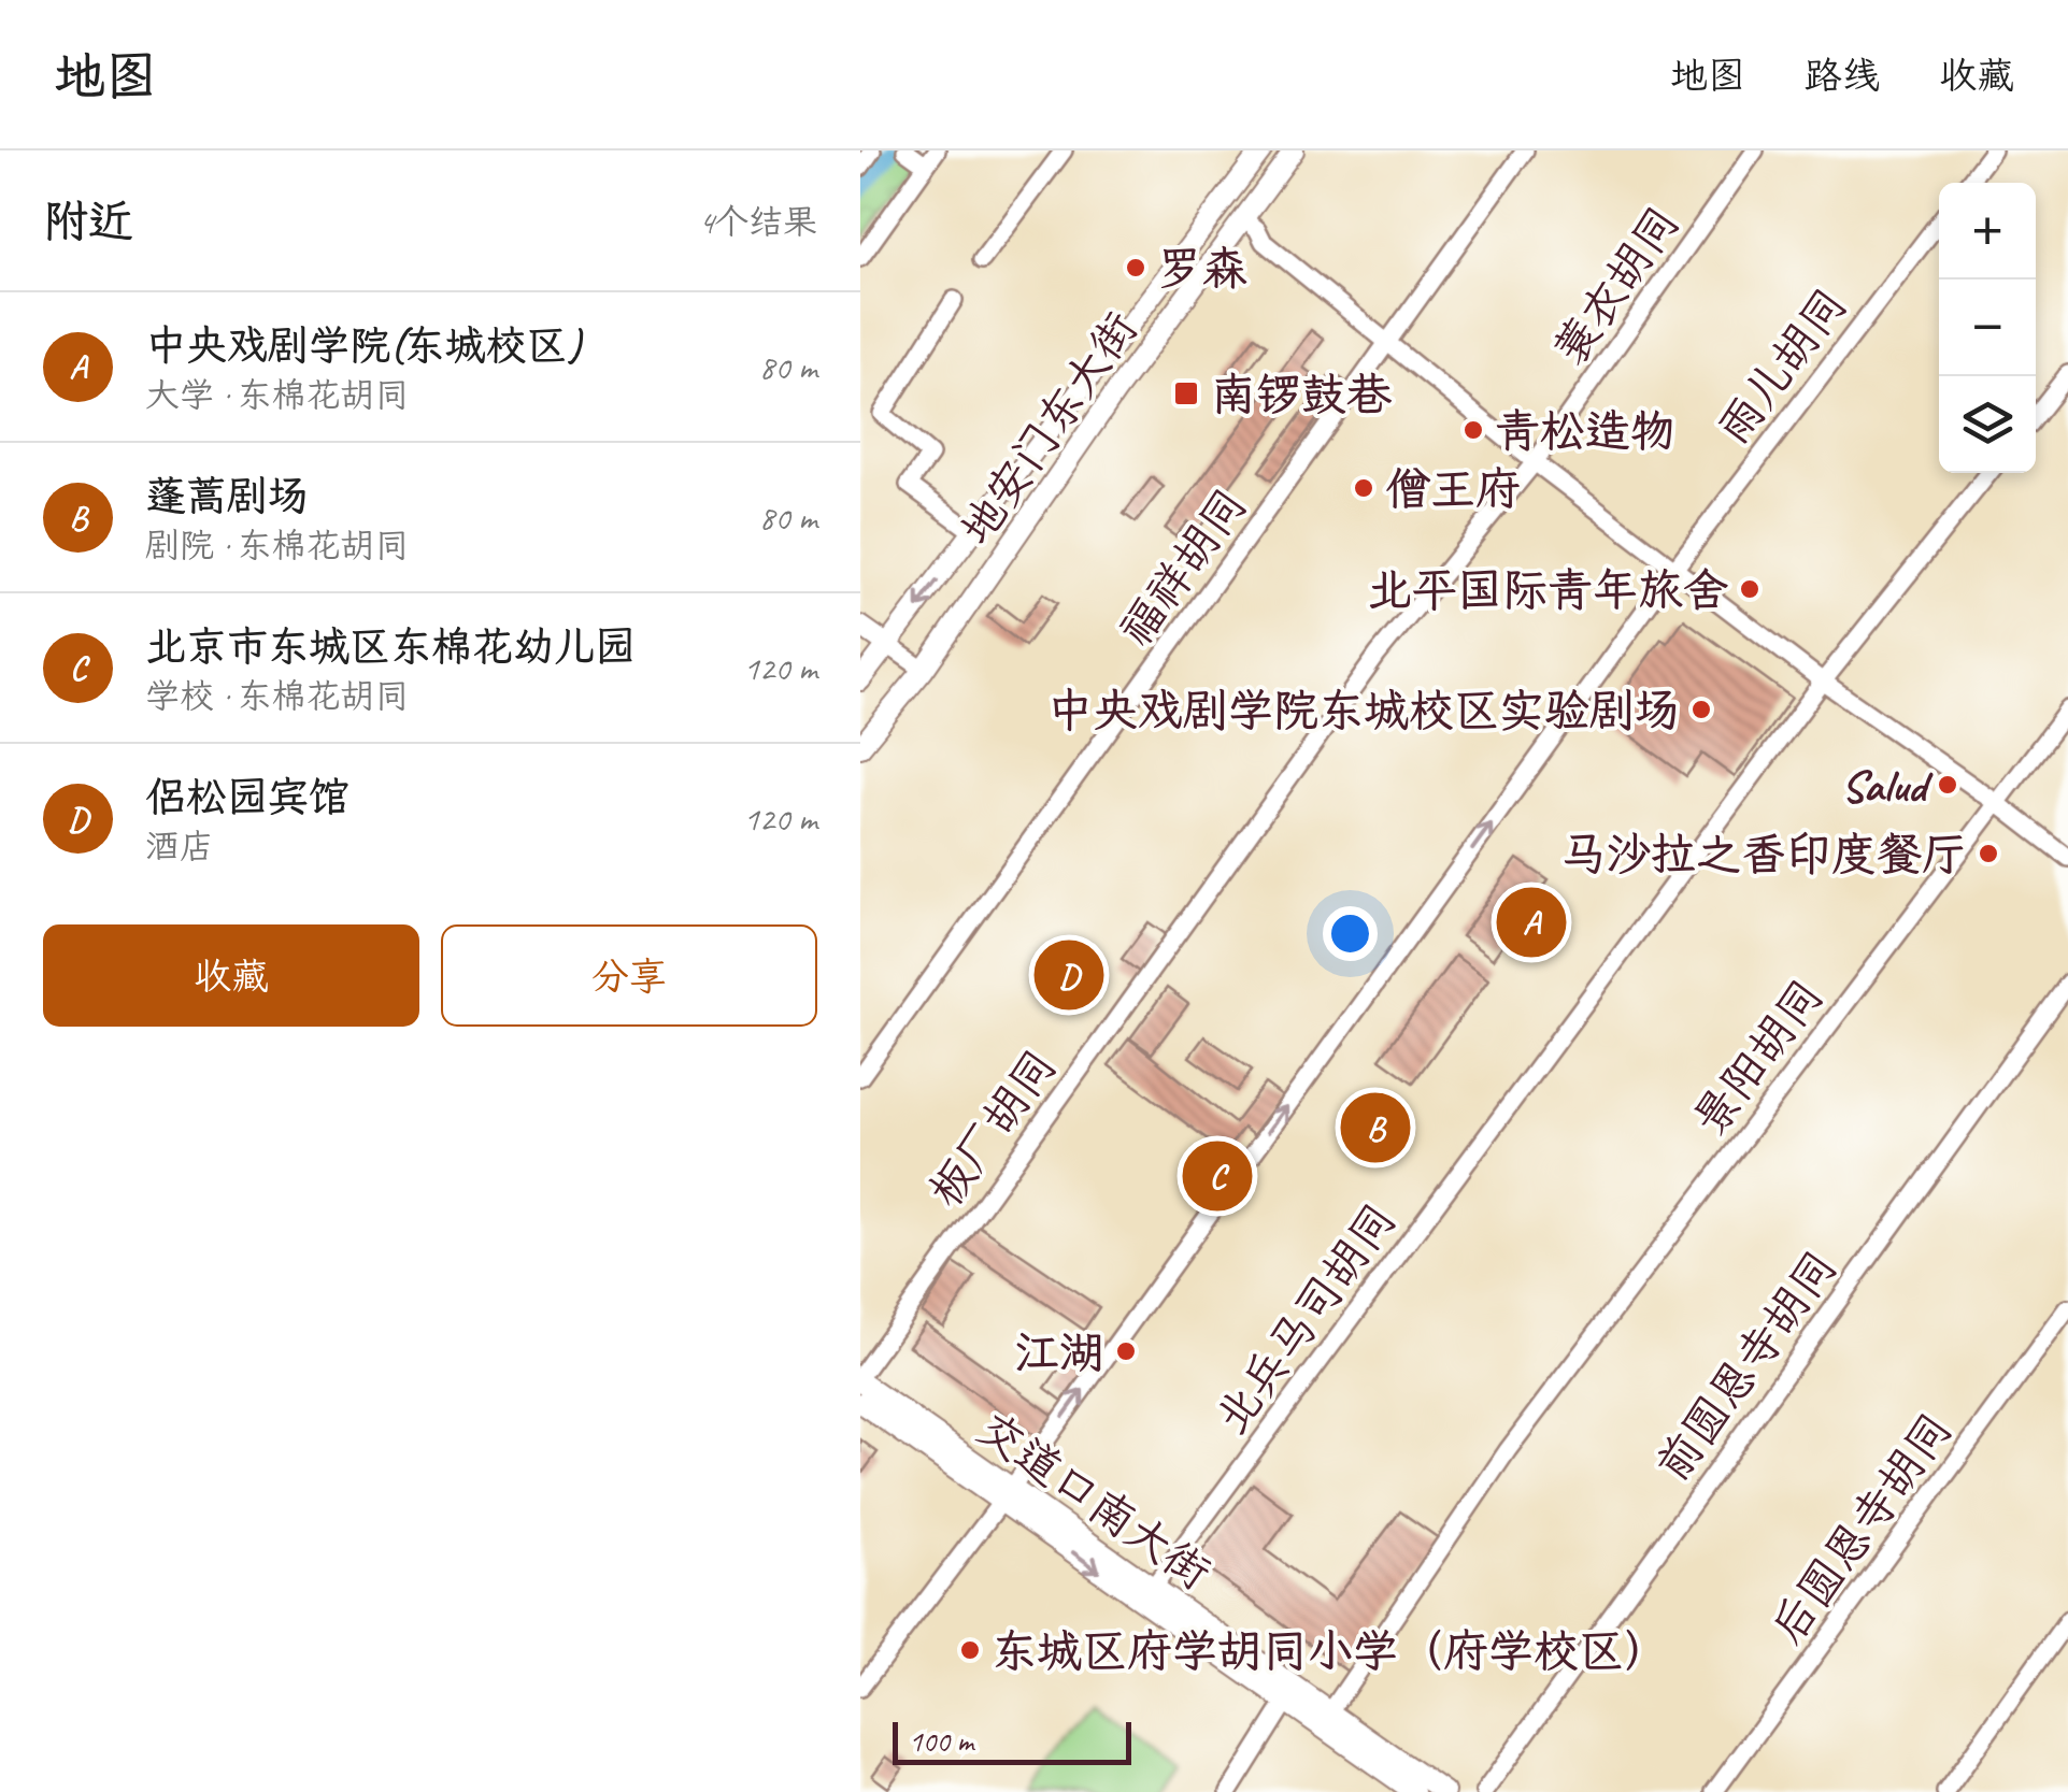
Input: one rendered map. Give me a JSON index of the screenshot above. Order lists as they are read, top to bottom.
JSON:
{
  "streets": {
    "main road": ["地安门东大街", "交道口南大街"],
    "street": [
      "蓑衣胡同",
      "雨儿胡同",
      "福祥胡同",
      "景阳胡同",
      "板厂胡同",
      "北兵马司胡同",
      "前圆恩寺胡同",
      "后圆恩寺胡同"
    ]
  },
  "crossings": [
    ["蓑衣胡同", "板厂胡同"],
    ["雨儿胡同", "交道口南大街"],
    ["景阳胡同", "交道口南大街"],
    ["板厂胡同", "交道口南大街"],
    ["北兵马司胡同", "交道口南大街"]
  ],
  "one_way": ["雨儿胡同"],
  "places": {
    "other": [
      "罗森",
      "青松造物",
      "僧王府",
      "北平国际青年旅舍",
      "中央戏剧学院东城校区实验剧场",
      "Salud",
      "马沙拉之香印度餐厅",
      "江湖",
      "东城区府学胡同小学（府学校区）"
    ],
    "transit": ["南锣鼓巷"]
  },
  "scale_bar": "100 m",
  "page": {
    "header": "地图",
    "nav": ["地图", "路线", "收藏"],
    "heading": ["附近", "4个结果"],
    "map_buttons": ["+", "−"],
    "list": [
      {
        "mark": "A",
        "name": "中央戏剧学院(东城校区)",
        "note": "大学 · 东棉花胡同",
        "value": "80 m"
      },
      {
        "mark": "B",
        "name": "蓬蒿剧场",
        "note": "剧院 · 东棉花胡同",
        "value": "80 m"
      },
      {
        "mark": "C",
        "name": "北京市东城区东棉花幼儿园",
        "note": "学校 · 东棉花胡同",
        "value": "120 m"
      },
      {
        "mark": "D",
        "name": "侣松园宾馆",
        "note": "酒店",
        "value": "120 m"
      }
    ],
    "pins": [
      "A",
      "D",
      "B",
      "C"
    ],
    "buttons": ["收藏", "分享"],
    "scale": "100 m"
  }
}
